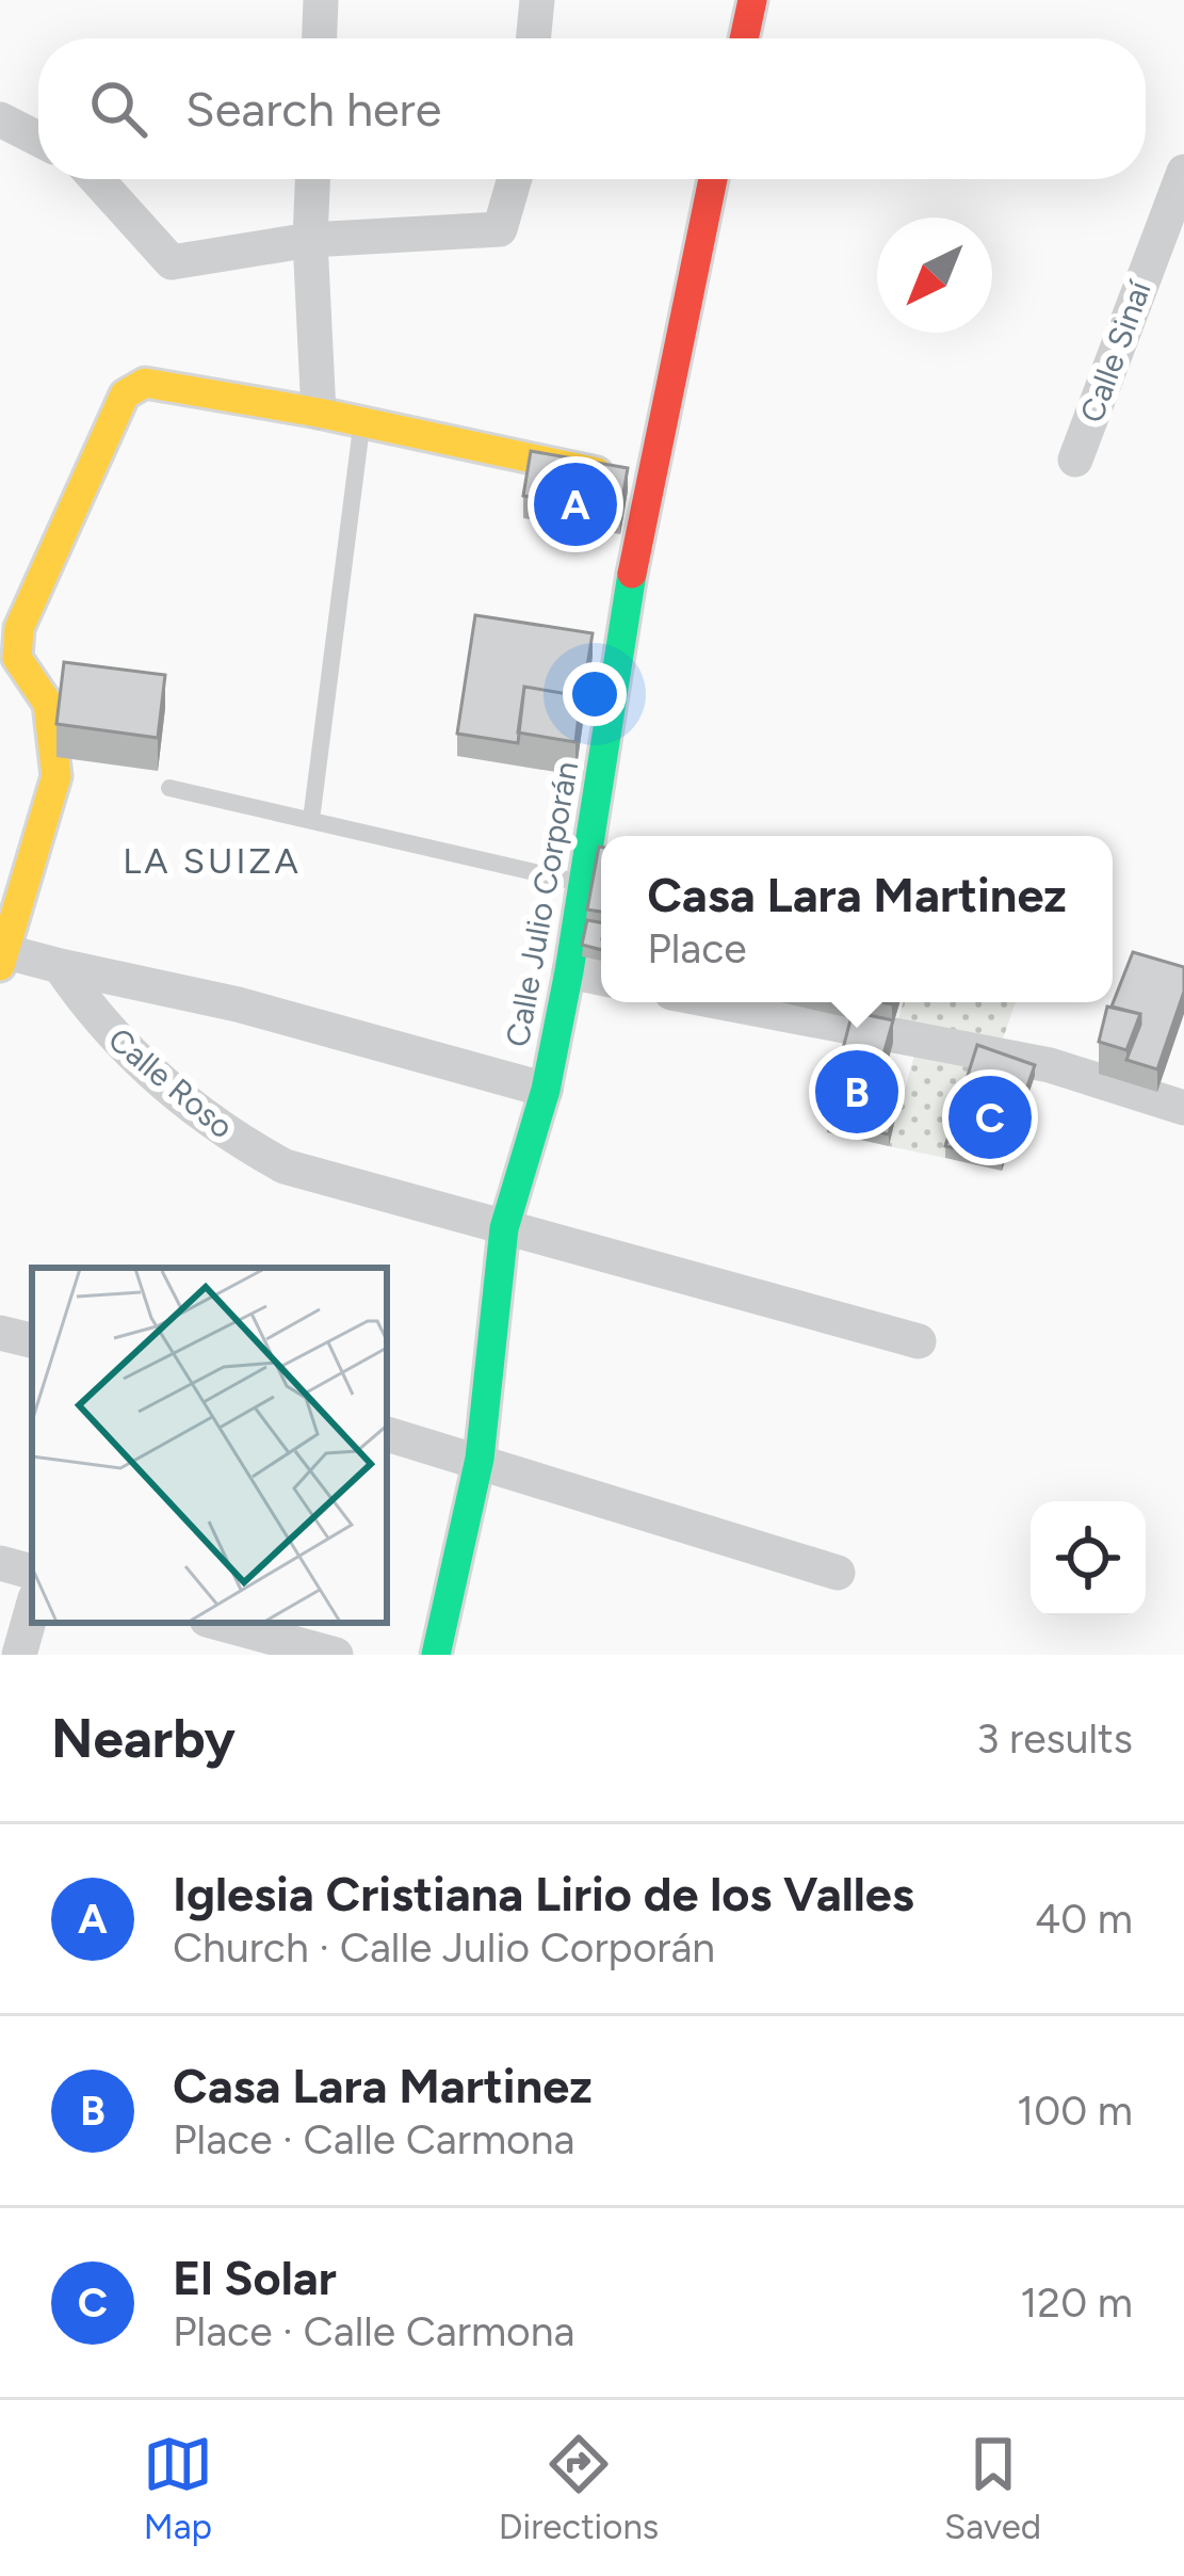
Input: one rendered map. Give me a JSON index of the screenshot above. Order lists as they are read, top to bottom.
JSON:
{
  "streets": {
    "street": ["Calle Sinaí", "Calle Julio Corporán", "Calle Roso"]
  },
  "crossings": [
    ["Calle Julio Corporán", "Calle Roso"]
  ],
  "districts": ["LA SUIZA"],
  "north": "bottom left",
  "page": {
    "search": "Search here",
    "pins": ["A", "B", "C"],
    "popup": ["Casa Lara Martinez", "Place"],
    "heading": ["Nearby", "3 results"],
    "list": [
      {
        "mark": "A",
        "name": "Iglesia Cristiana Lirio de los Valles",
        "note": "Church · Calle Julio Corporán",
        "value": "40 m"
      },
      {
        "mark": "B",
        "name": "Casa Lara Martinez",
        "note": "Place · Calle Carmona",
        "value": "100 m"
      },
      {
        "mark": "C",
        "name": "El Solar",
        "note": "Place · Calle Carmona",
        "value": "120 m"
      }
    ],
    "nav": ["Map", "Directions", "Saved"]
  }
}
